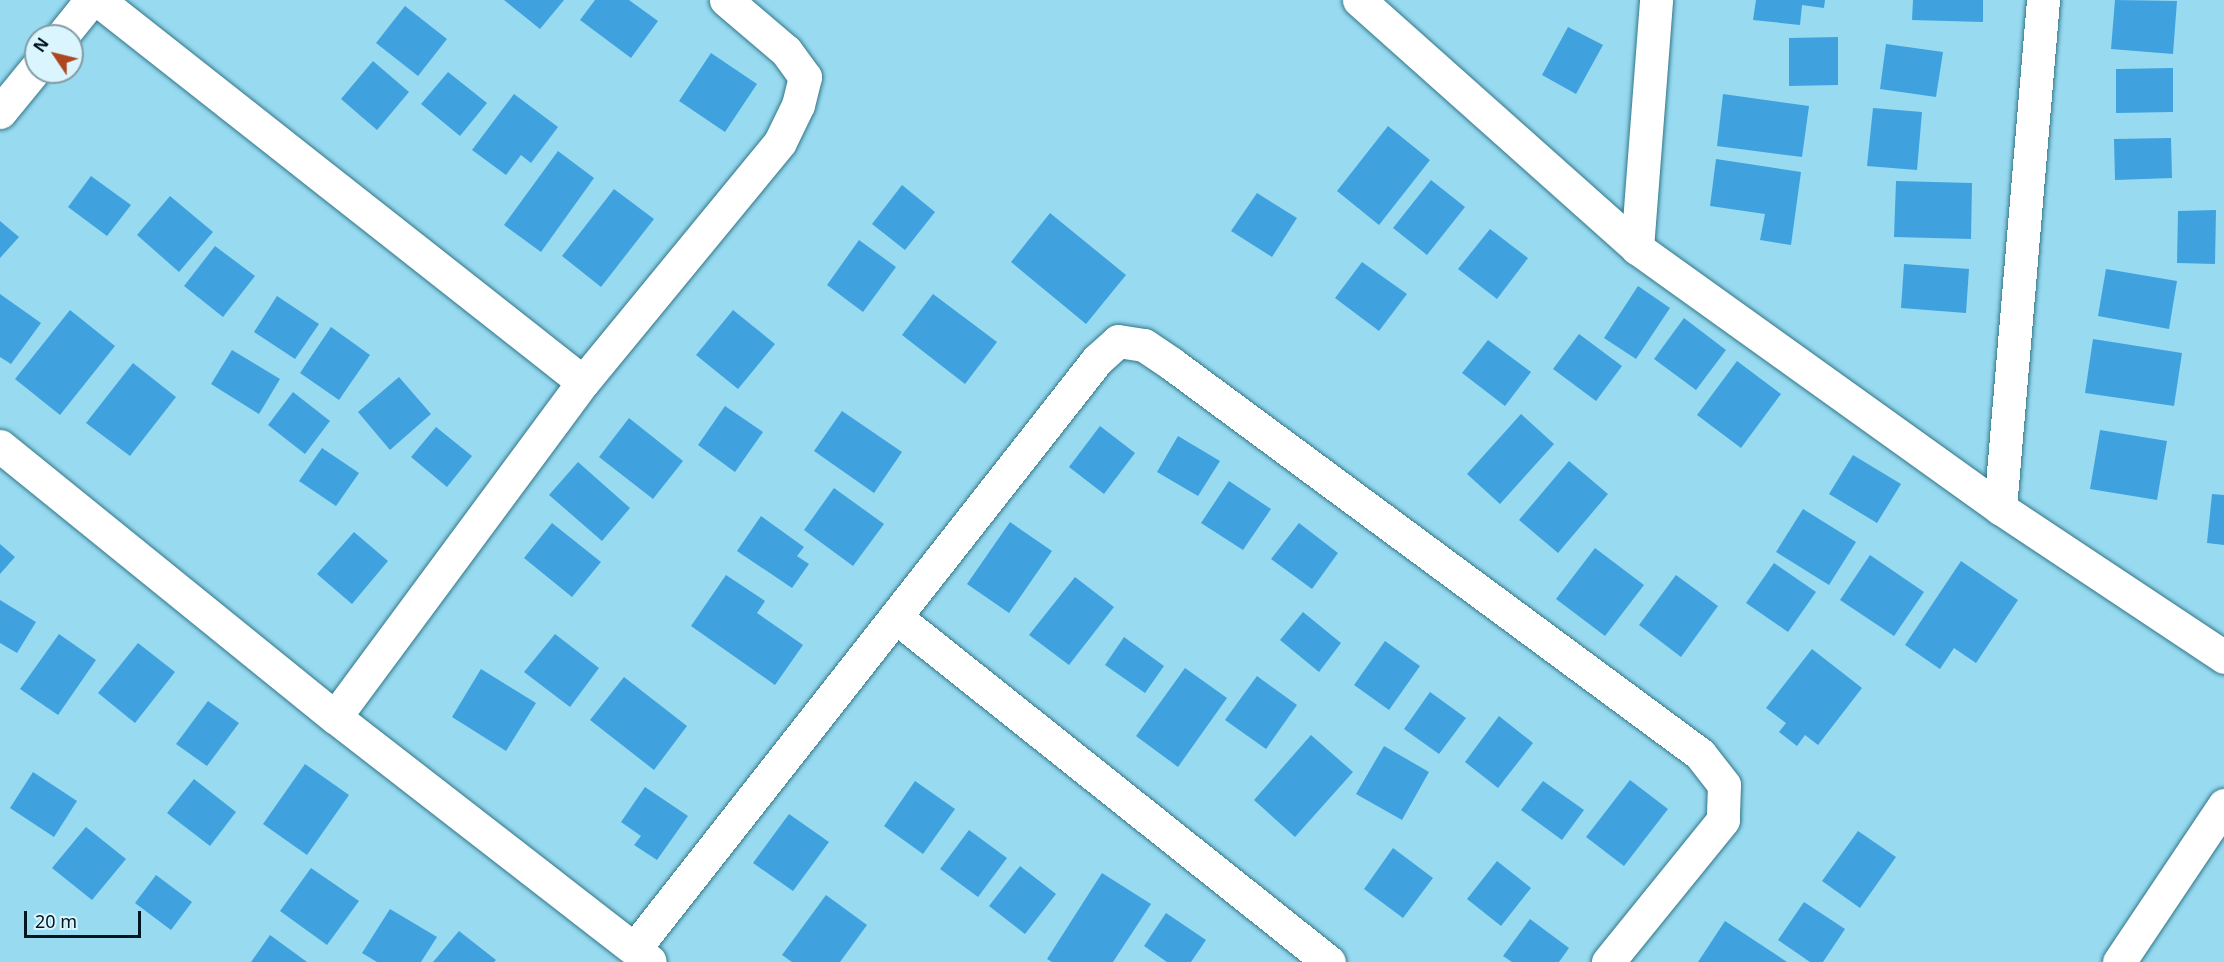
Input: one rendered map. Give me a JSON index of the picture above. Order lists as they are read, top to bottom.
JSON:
{
  "scale_bar": "20 m",
  "north": "top left"
}
